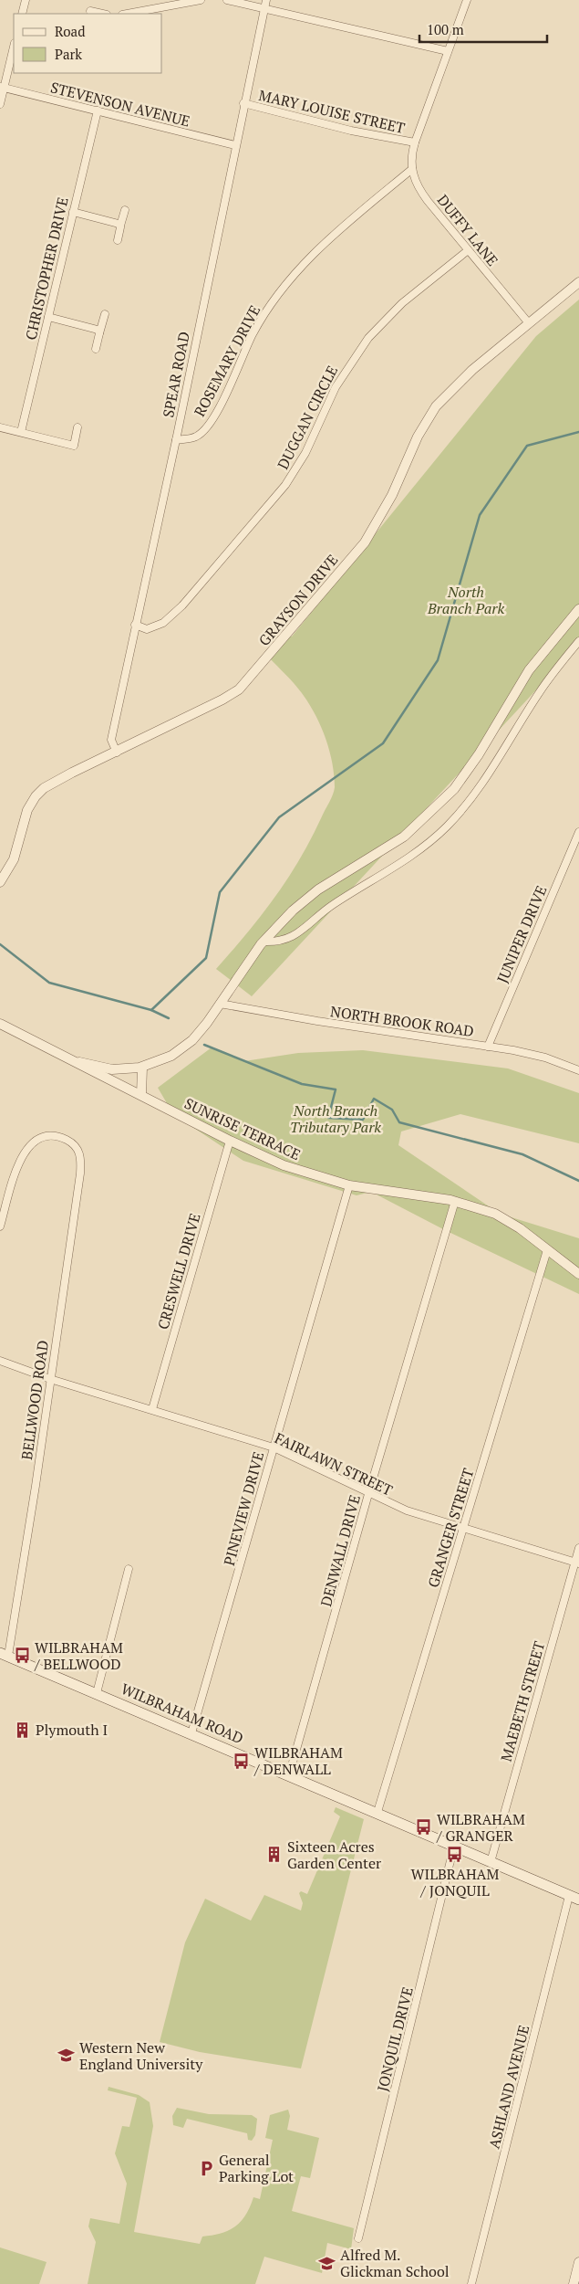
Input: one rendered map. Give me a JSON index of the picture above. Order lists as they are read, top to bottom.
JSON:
{
  "streets": {
    "main road": ["WILBRAHAM ROAD"],
    "street": [
      "STEVENSON AVENUE",
      "MARY LOUISE STREET",
      "DUFFY LANE",
      "CHRISTOPHER DRIVE",
      "ROSEMARY DRIVE",
      "SPEAR ROAD",
      "DUGGAN CIRCLE",
      "GRAYSON DRIVE",
      "JUNIPER DRIVE",
      "NORTH BROOK ROAD",
      "SUNRISE TERRACE",
      "CRESWELL DRIVE",
      "BELLWOOD ROAD",
      "FAIRLAWN STREET",
      "PINEVIEW DRIVE",
      "GRANGER STREET",
      "DENWALL DRIVE",
      "MAEBETH STREET",
      "JONQUIL DRIVE",
      "ASHLAND AVENUE"
    ]
  },
  "crossings": [
    ["STEVENSON AVENUE", "CHRISTOPHER DRIVE"],
    ["STEVENSON AVENUE", "SPEAR ROAD"],
    ["MARY LOUISE STREET", "DUFFY LANE"],
    ["MARY LOUISE STREET", "SPEAR ROAD"],
    ["DUFFY LANE", "ROSEMARY DRIVE"],
    ["DUFFY LANE", "DUGGAN CIRCLE"],
    ["DUFFY LANE", "GRAYSON DRIVE"],
    ["ROSEMARY DRIVE", "SPEAR ROAD"],
    ["SPEAR ROAD", "DUGGAN CIRCLE"],
    ["SPEAR ROAD", "GRAYSON DRIVE"],
    ["JUNIPER DRIVE", "NORTH BROOK ROAD"],
    ["SUNRISE TERRACE", "CRESWELL DRIVE"],
    ["SUNRISE TERRACE", "PINEVIEW DRIVE"],
    ["SUNRISE TERRACE", "GRANGER STREET"],
    ["SUNRISE TERRACE", "DENWALL DRIVE"],
    ["CRESWELL DRIVE", "FAIRLAWN STREET"],
    ["BELLWOOD ROAD", "FAIRLAWN STREET"],
    ["BELLWOOD ROAD", "WILBRAHAM ROAD"],
    ["FAIRLAWN STREET", "PINEVIEW DRIVE"],
    ["FAIRLAWN STREET", "GRANGER STREET"],
    ["FAIRLAWN STREET", "DENWALL DRIVE"],
    ["FAIRLAWN STREET", "MAEBETH STREET"],
    ["PINEVIEW DRIVE", "WILBRAHAM ROAD"],
    ["GRANGER STREET", "WILBRAHAM ROAD"],
    ["DENWALL DRIVE", "WILBRAHAM ROAD"],
    ["MAEBETH STREET", "WILBRAHAM ROAD"],
    ["WILBRAHAM ROAD", "JONQUIL DRIVE"],
    ["WILBRAHAM ROAD", "ASHLAND AVENUE"]
  ],
  "parks": ["North Branch Park", "North Branch Tributary Park"],
  "places": {
    "bus stop": [
      "WILBRAHAM / BELLWOOD",
      "WILBRAHAM / DENWALL",
      "WILBRAHAM / GRANGER",
      "WILBRAHAM / JONQUIL"
    ],
    "building": ["Plymouth I", "Sixteen Acres Garden Center"],
    "school or university": ["Western New England University", "Alfred M. Glickman School"],
    "parking": ["General Parking Lot"]
  },
  "legend": ["Road", "Park"],
  "scale_bar": "100 m"
}
